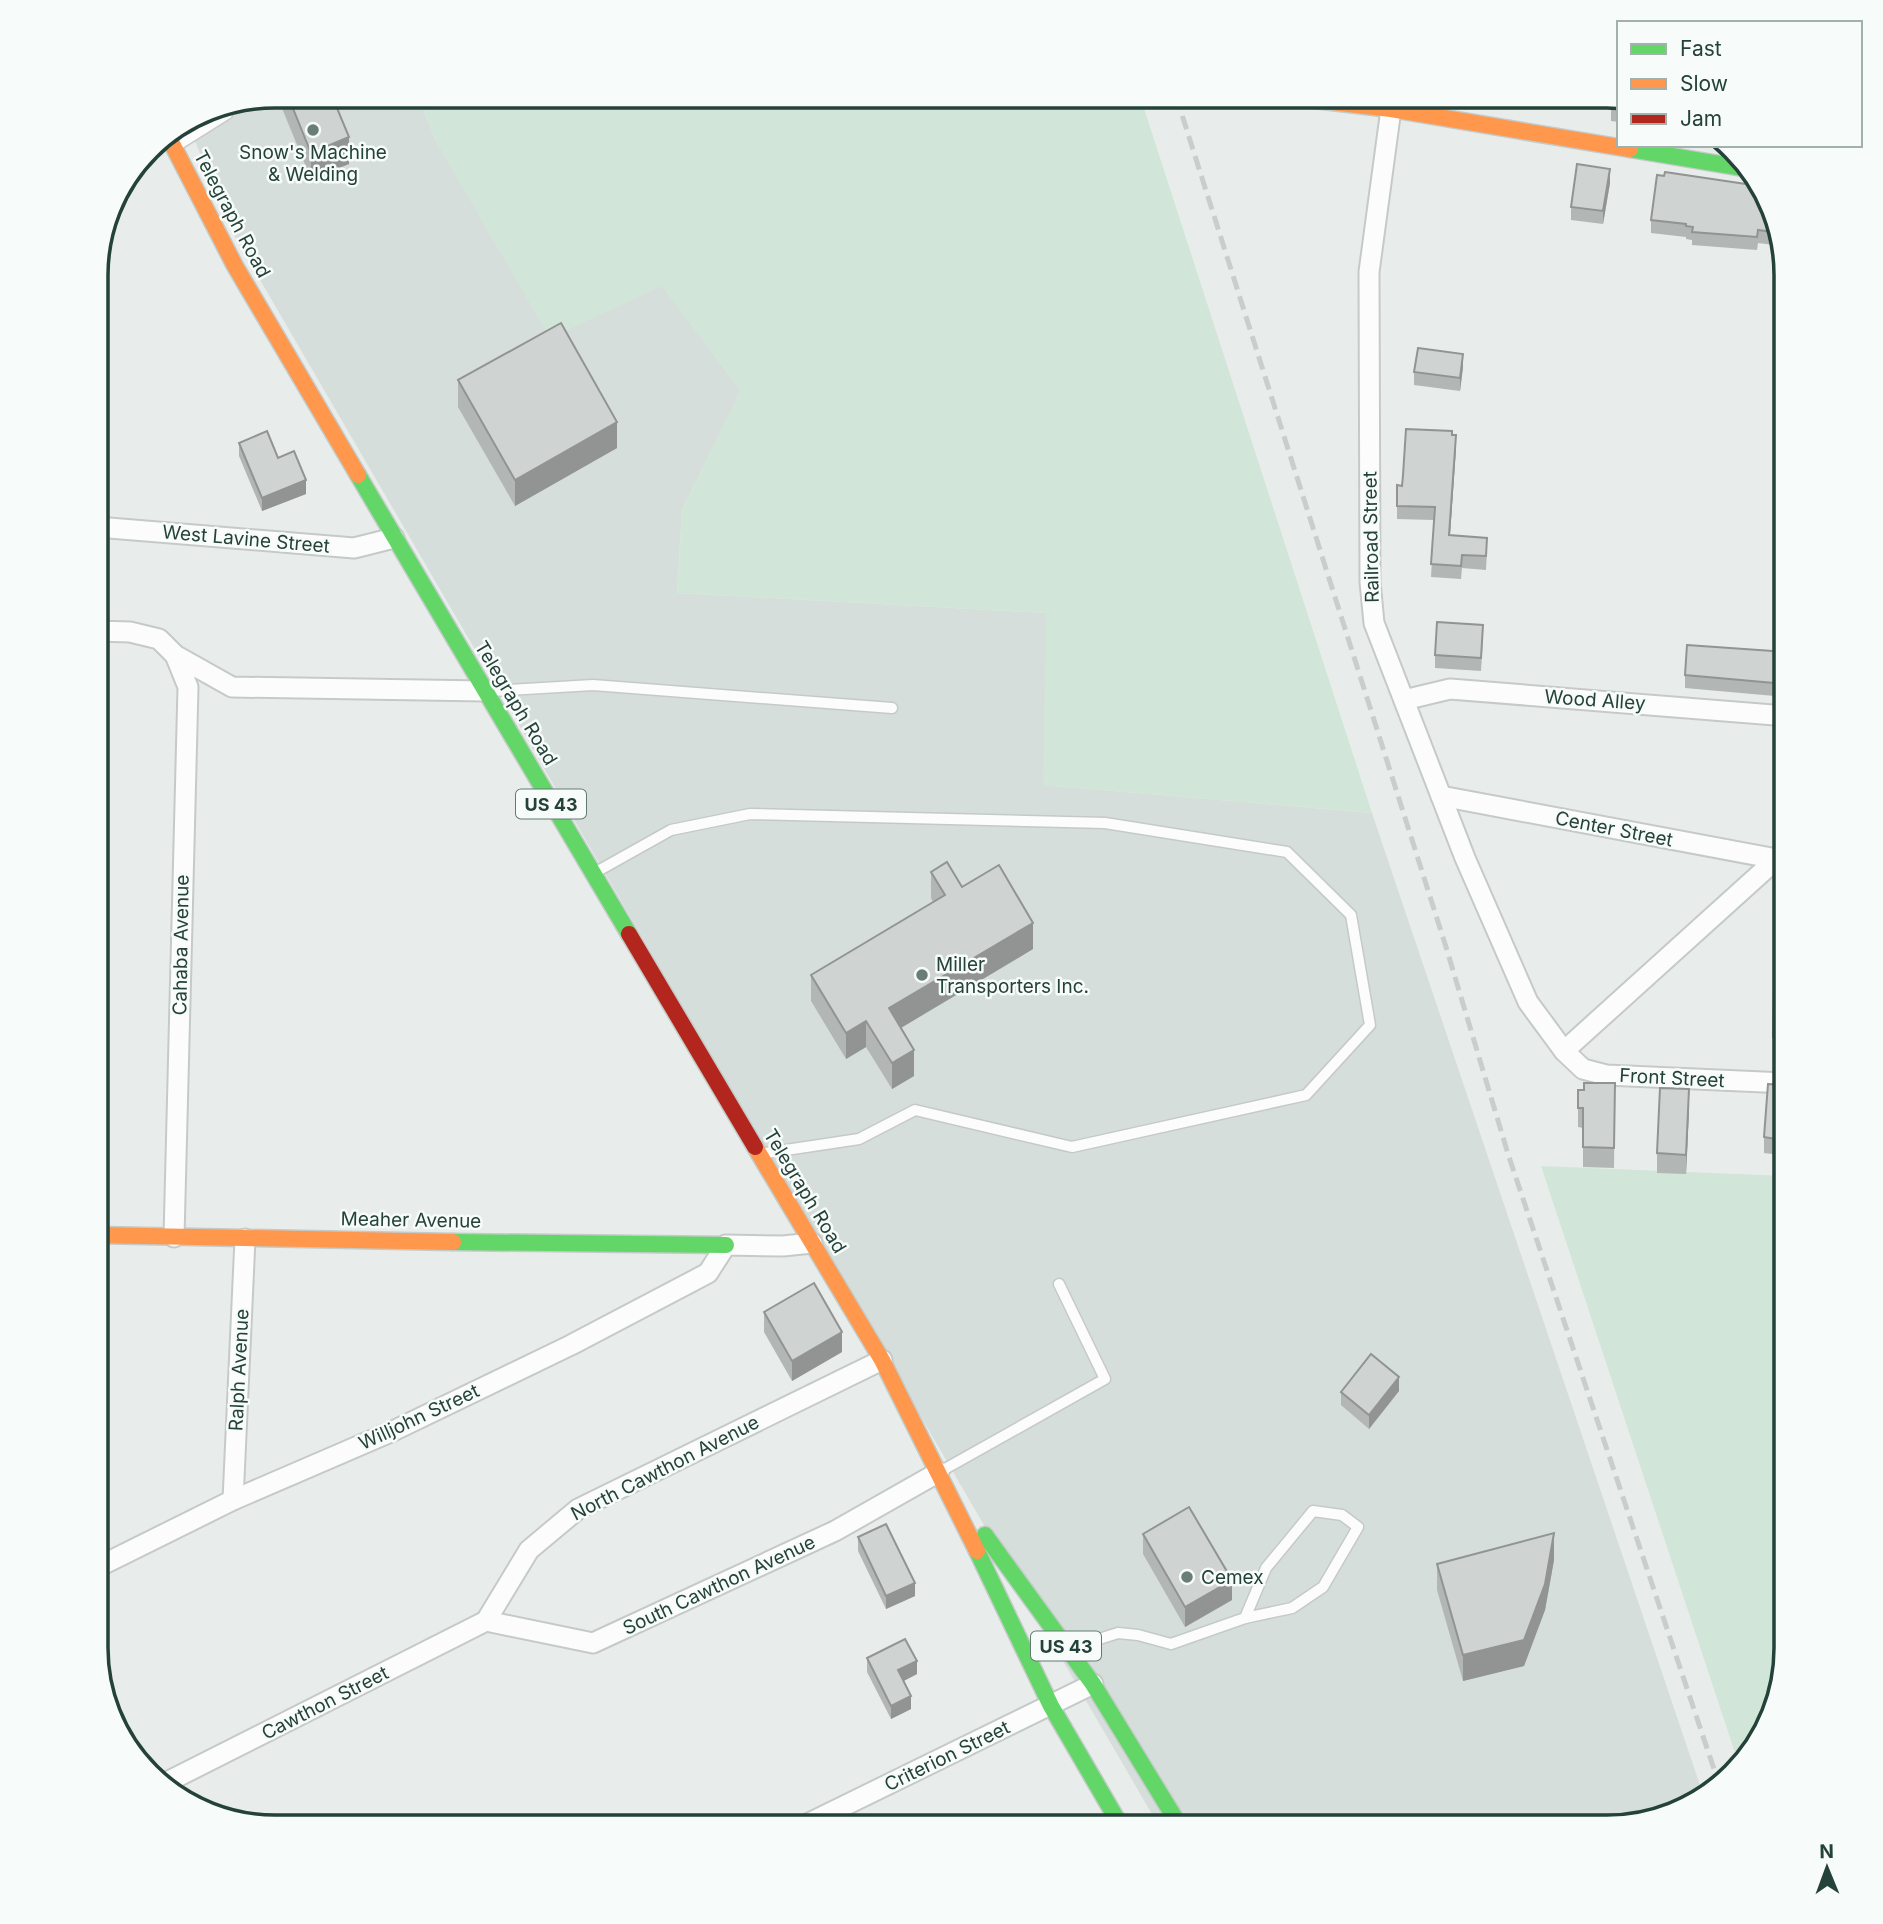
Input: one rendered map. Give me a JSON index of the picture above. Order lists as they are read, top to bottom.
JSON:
{
  "streets": {
    "main road": ["Telegraph Road", "US 43", "Meaher Avenue"],
    "street": [
      "Railroad Street",
      "West Lavine Street",
      "Wood Alley",
      "Center Street",
      "Cahaba Avenue",
      "Front Street",
      "Ralph Avenue",
      "Willjohn Street",
      "North Cawthon Avenue",
      "South Cawthon Avenue",
      "Cawthon Street",
      "Criterion Street"
    ]
  },
  "crossings": [
    ["Telegraph Road", "West Lavine Street"],
    ["Telegraph Road", "North Cawthon Avenue"],
    ["Telegraph Road", "South Cawthon Avenue"],
    ["Telegraph Road", "Criterion Street"],
    ["Railroad Street", "Wood Alley"],
    ["Railroad Street", "Center Street"],
    ["Railroad Street", "Front Street"],
    ["Cahaba Avenue", "Meaher Avenue"],
    ["Meaher Avenue", "Ralph Avenue"],
    ["Meaher Avenue", "Willjohn Street"],
    ["Ralph Avenue", "Willjohn Street"],
    ["North Cawthon Avenue", "South Cawthon Avenue"],
    ["North Cawthon Avenue", "Cawthon Street"],
    ["South Cawthon Avenue", "Cawthon Street"]
  ],
  "places": ["Snow's Machine & Welding", "Miller Transporters Inc.", "Cemex"],
  "legend": ["Fast", "Slow", "Jam"],
  "north": "top"
}
